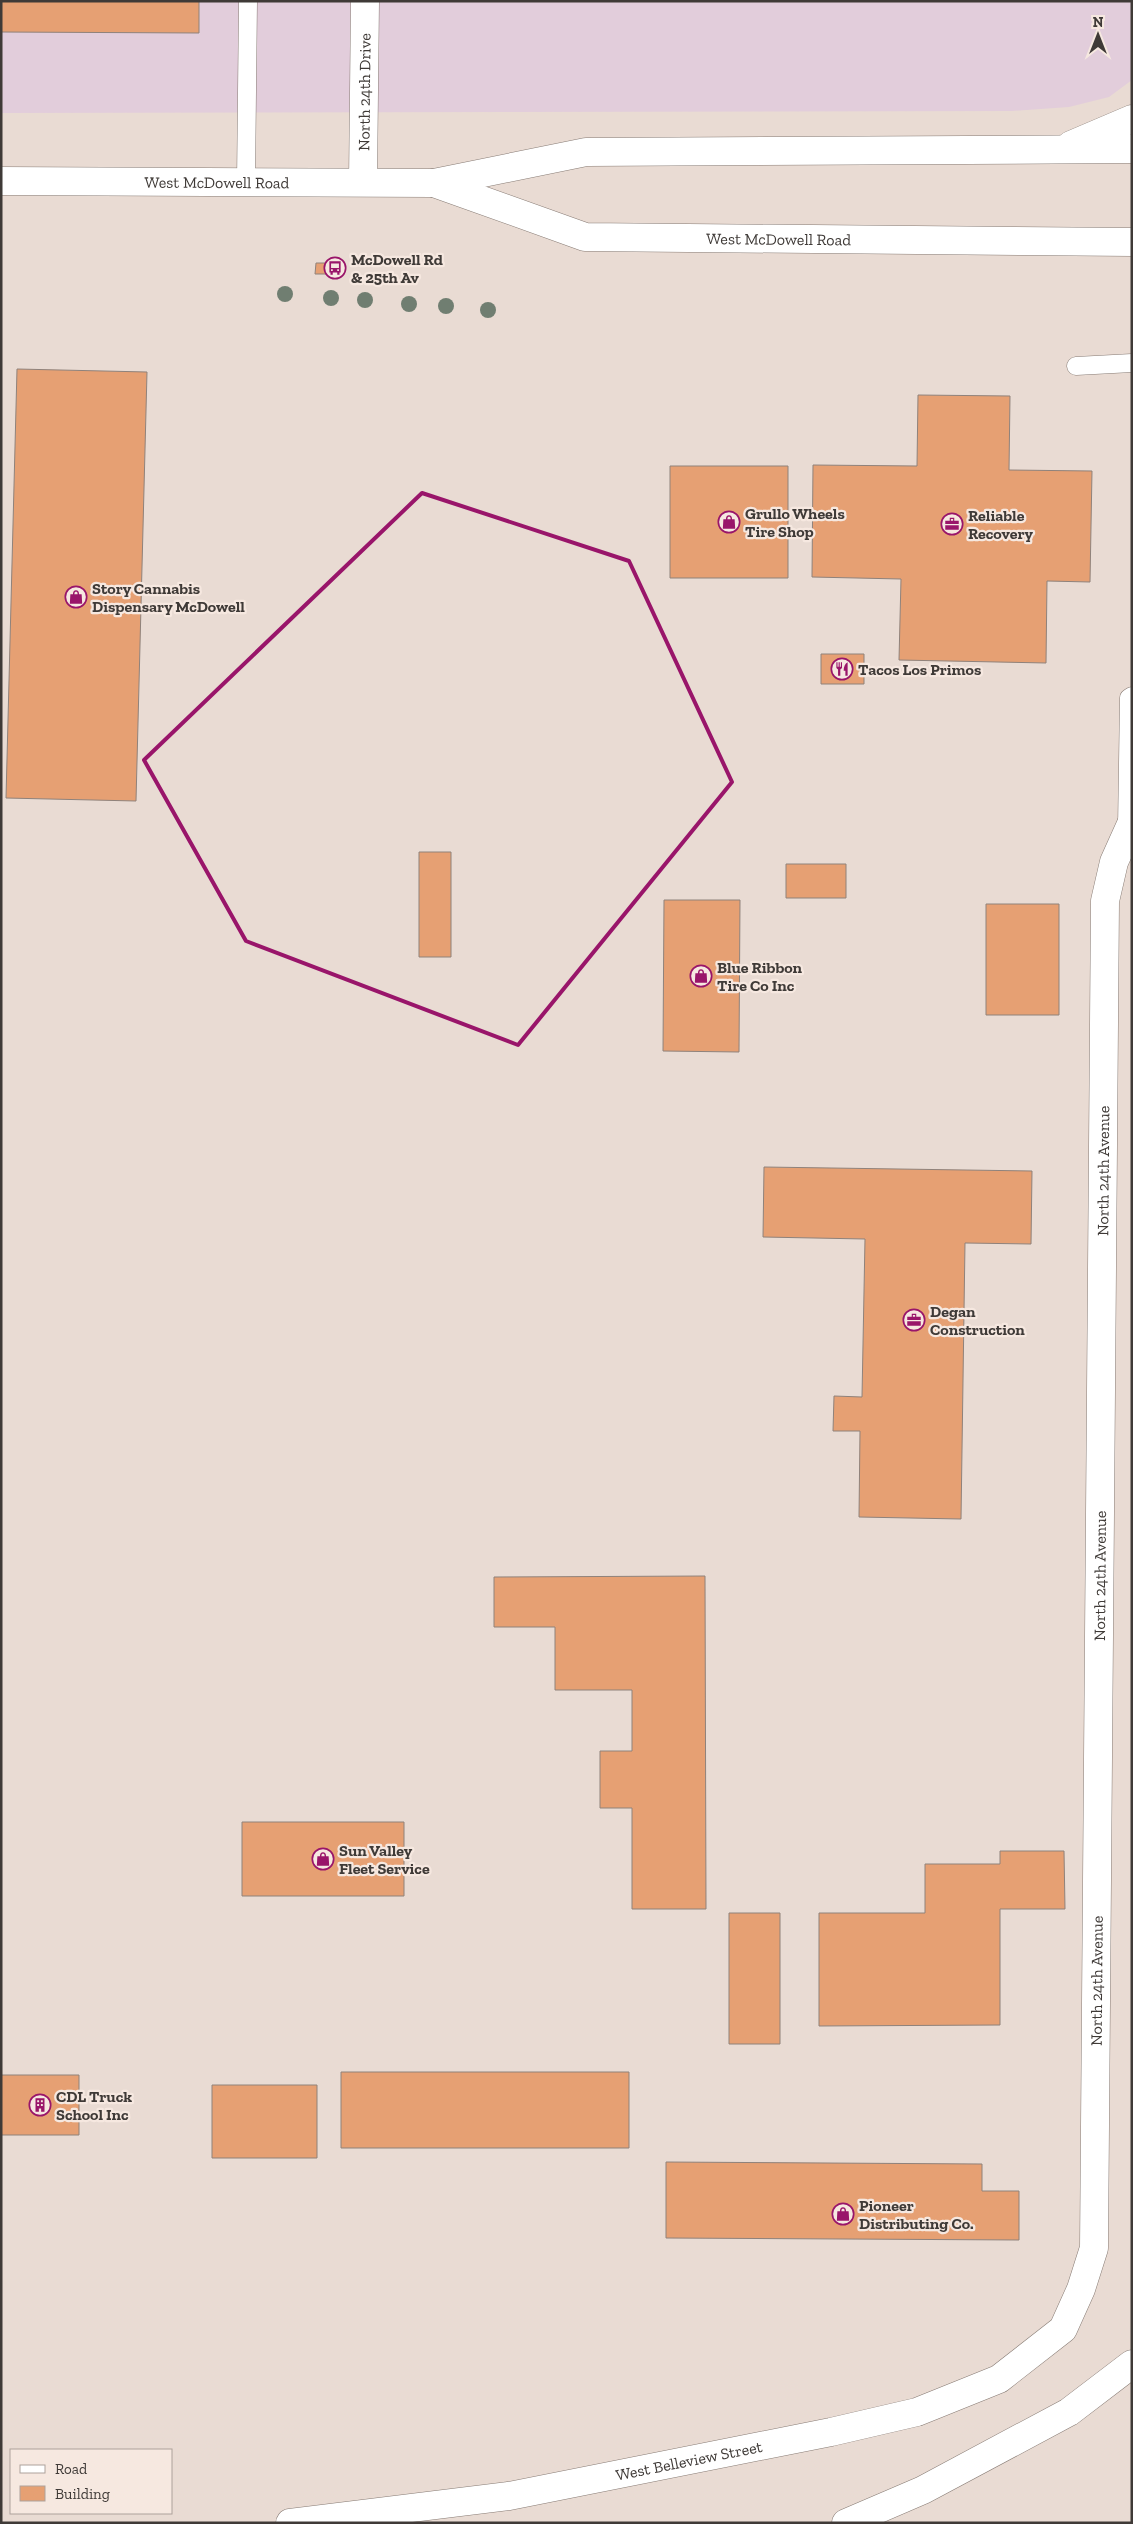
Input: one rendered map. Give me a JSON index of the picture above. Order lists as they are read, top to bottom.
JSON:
{
  "streets": {
    "main road": [
      "North 24th Drive",
      "West McDowell Road",
      "North 24th Avenue",
      "West Belleview Street"
    ]
  },
  "crossings": [
    ["North 24th Drive", "West McDowell Road"],
    ["North 24th Avenue", "West Belleview Street"]
  ],
  "places": {
    "bus stop": ["McDowell Rd & 25th Av"],
    "shop": [
      "Grullo Wheels Tire Shop",
      "Story Cannabis Dispensary McDowell",
      "Blue Ribbon Tire Co Inc",
      "Sun Valley Fleet Service",
      "Pioneer Distributing Co."
    ],
    "office": ["Reliable Recovery", "Degan Construction"],
    "restaurant": ["Tacos Los Primos"],
    "building": ["CDL Truck School Inc"]
  },
  "legend": ["Road", "Building"],
  "north": "top"
}
